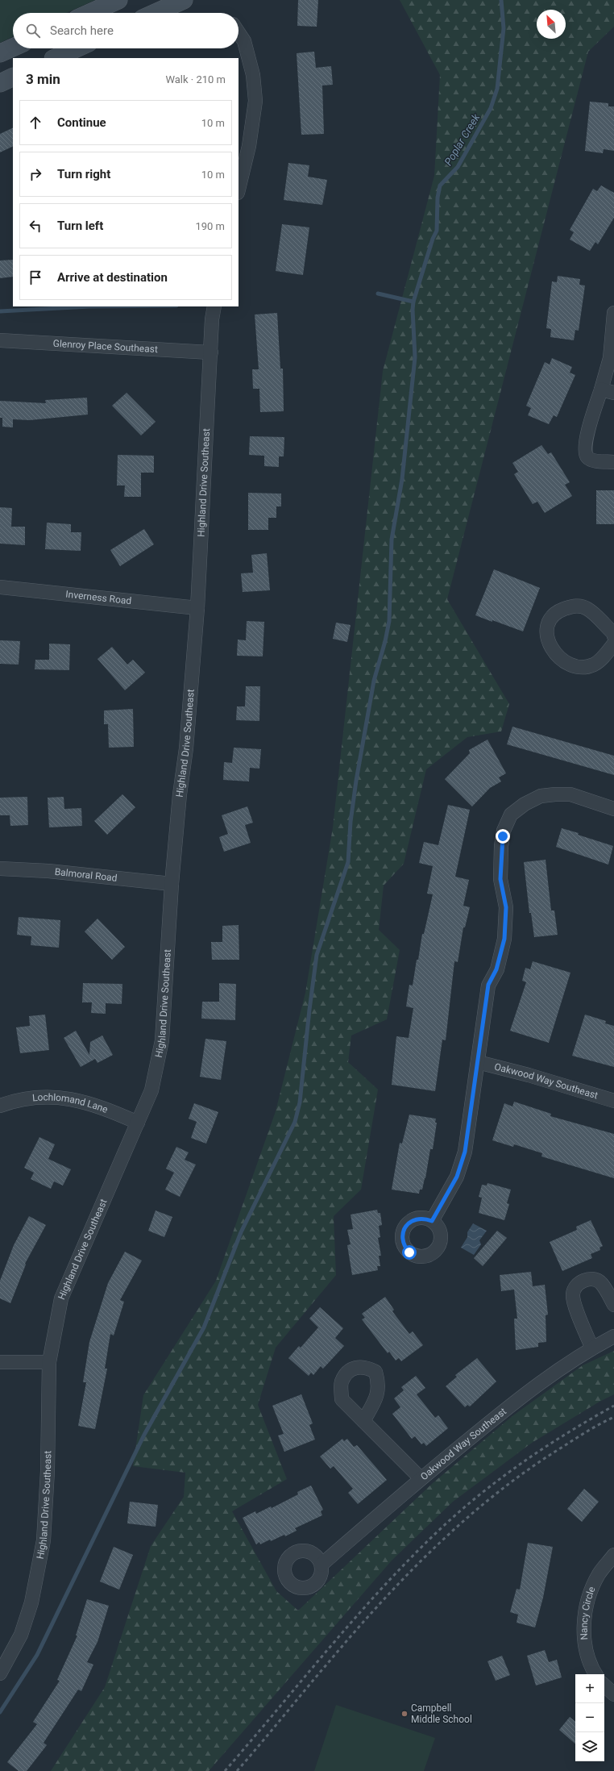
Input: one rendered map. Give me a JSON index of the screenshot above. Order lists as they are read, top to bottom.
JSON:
{
  "streets": {
    "street": [
      "Glenroy Place Southeast",
      "Highland Drive Southeast",
      "Inverness Road",
      "Balmoral Road",
      "Oakwood Way Southeast",
      "Lochlomand Lane",
      "Nancy Circle"
    ]
  },
  "crossings": [
    ["Glenroy Place Southeast", "Highland Drive Southeast"],
    ["Highland Drive Southeast", "Inverness Road"],
    ["Highland Drive Southeast", "Balmoral Road"],
    ["Highland Drive Southeast", "Lochlomand Lane"]
  ],
  "water": ["Poplar Creek"],
  "places": ["Campbell Middle School"],
  "north": "top left",
  "page": {
    "search": "Search here",
    "heading": ["3 min", "Walk · 210 m"],
    "list": [
      ["Continue", "10 m"],
      ["Turn right", "10 m"],
      ["Turn left", "190 m"],
      "Arrive at destination"
    ],
    "map_buttons": ["+", "−"]
  }
}
